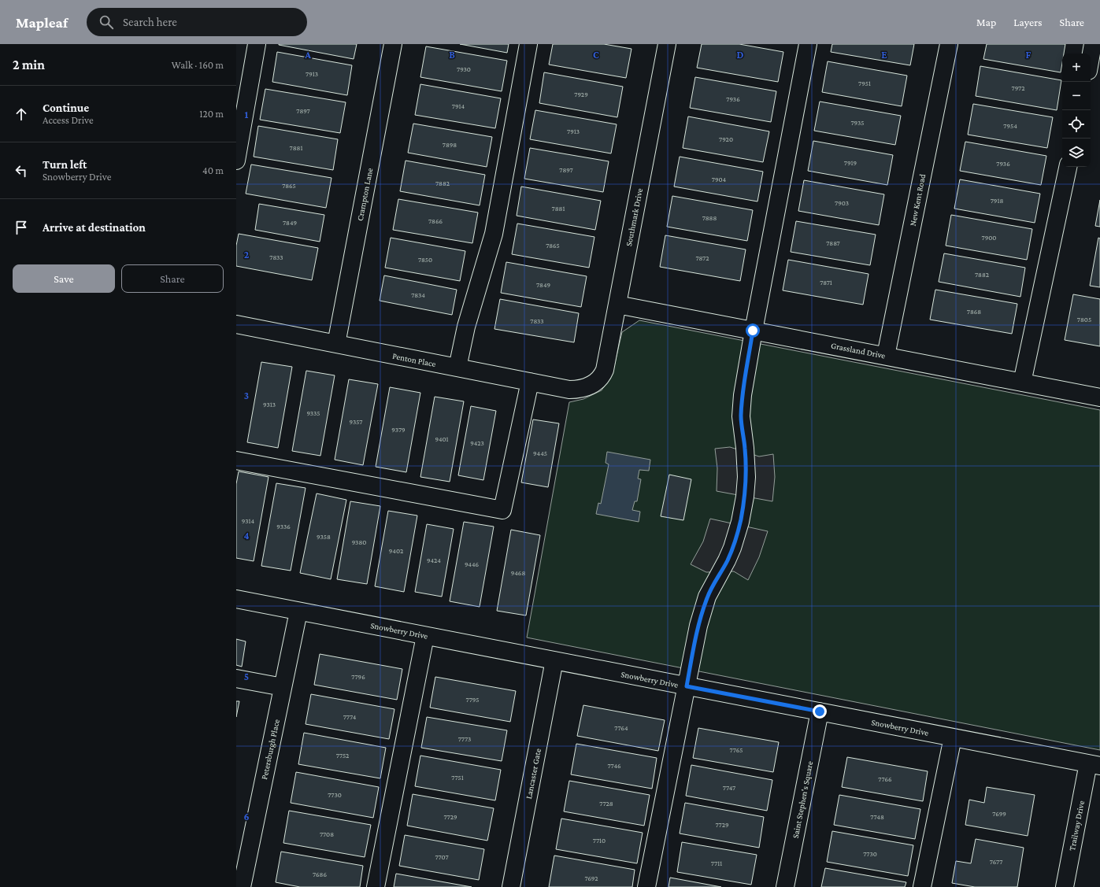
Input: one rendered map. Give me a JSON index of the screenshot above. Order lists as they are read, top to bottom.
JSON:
{
  "streets": {
    "street": [
      "Crampton Lane",
      "New Kent Road",
      "Southmark Drive",
      "Grassland Drive",
      "Penton Place",
      "Snowberry Drive",
      "Petersburgh Place",
      "Lancaster Gate",
      "Saint Stephen's Square",
      "Trailway Drive"
    ]
  },
  "crossings": [
    ["Crampton Lane", "Penton Place"],
    ["New Kent Road", "Grassland Drive"],
    ["Southmark Drive", "Grassland Drive"],
    ["Southmark Drive", "Penton Place"],
    ["Snowberry Drive", "Petersburgh Place"],
    ["Snowberry Drive", "Lancaster Gate"],
    ["Snowberry Drive", "Saint Stephen's Square"],
    ["Snowberry Drive", "Trailway Drive"]
  ],
  "house_numbers": [
    "7930",
    "7913",
    "7951",
    "7972",
    "7929",
    "7936",
    "7914",
    "7897",
    "7935",
    "7954",
    "7913",
    "7920",
    "7898",
    "7881",
    "7919",
    "7936",
    "7897",
    "7904",
    "7882",
    "7865",
    "7918",
    "7903",
    "7881",
    "7888",
    "7866",
    "7849",
    "7900",
    "7887",
    "7865",
    "7833",
    "7872",
    "7850",
    "7882",
    "7871",
    "7849",
    "7834",
    "7868",
    "7805",
    "7833",
    "9313",
    "9335",
    "9357",
    "9379",
    "9401",
    "9423",
    "9445",
    "9314",
    "9336",
    "9358",
    "9380",
    "9402",
    "9424",
    "9446",
    "9468",
    "7796",
    "7795",
    "7774",
    "7764",
    "7773",
    "7765",
    "7752",
    "7746",
    "7751",
    "7766",
    "7747",
    "7730",
    "7728",
    "7699",
    "7729",
    "7748",
    "7729",
    "7708",
    "7710",
    "7730",
    "7707",
    "7677",
    "7711",
    "7686",
    "7692"
  ],
  "page": {
    "header": "Mapleaf",
    "search": "Search here",
    "nav": ["Map", "Layers", "Share"],
    "heading": ["2 min", "Walk · 160 m"],
    "map_buttons": ["+", "−"],
    "list": [
      ["Continue", "Access Drive", "120 m"],
      ["Turn left", "Snowberry Drive", "40 m"],
      "Arrive at destination"
    ],
    "buttons": ["Save", "Share"]
  },
  "grid": {
    "columns": [
      "A",
      "B",
      "C",
      "D",
      "E",
      "F"
    ],
    "rows": [
      "1",
      "2",
      "3",
      "4",
      "5",
      "6"
    ]
  }
}
